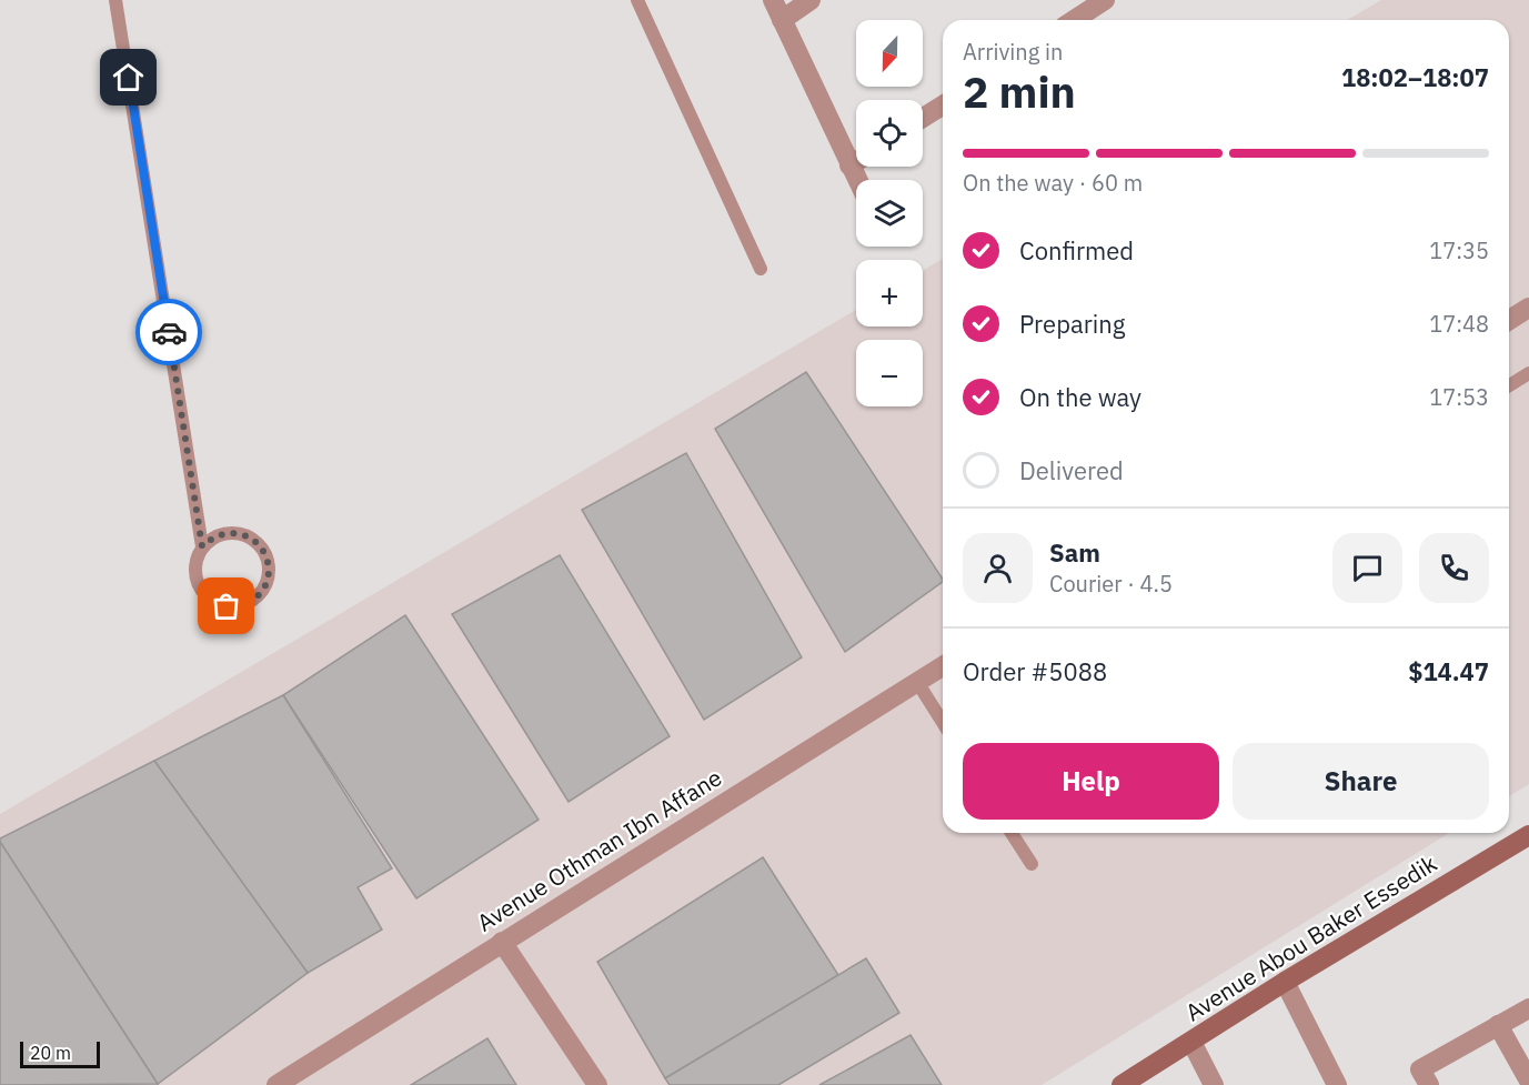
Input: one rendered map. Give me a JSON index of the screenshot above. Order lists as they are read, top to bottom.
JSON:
{
  "streets": {
    "street": ["Avenue Othman Ibn Affane", "Avenue Abou Baker Essedik"]
  },
  "scale_bar": "20 m",
  "north": "bottom",
  "page": {
    "map_buttons": ["+", "−"],
    "heading": ["2 min", "Arriving in", "18:02–18:07"],
    "panel": [
      "Sam",
      "Courier · 4.5",
      "Order #5088",
      "$14.47"
    ],
    "bar": "On the way · 60 m",
    "list": [
      ["Confirmed", "17:35"],
      ["Preparing", "17:48"],
      ["On the way", "17:53"],
      "Delivered"
    ],
    "buttons": ["Help", "Share"],
    "scale": "20 m"
  }
}
